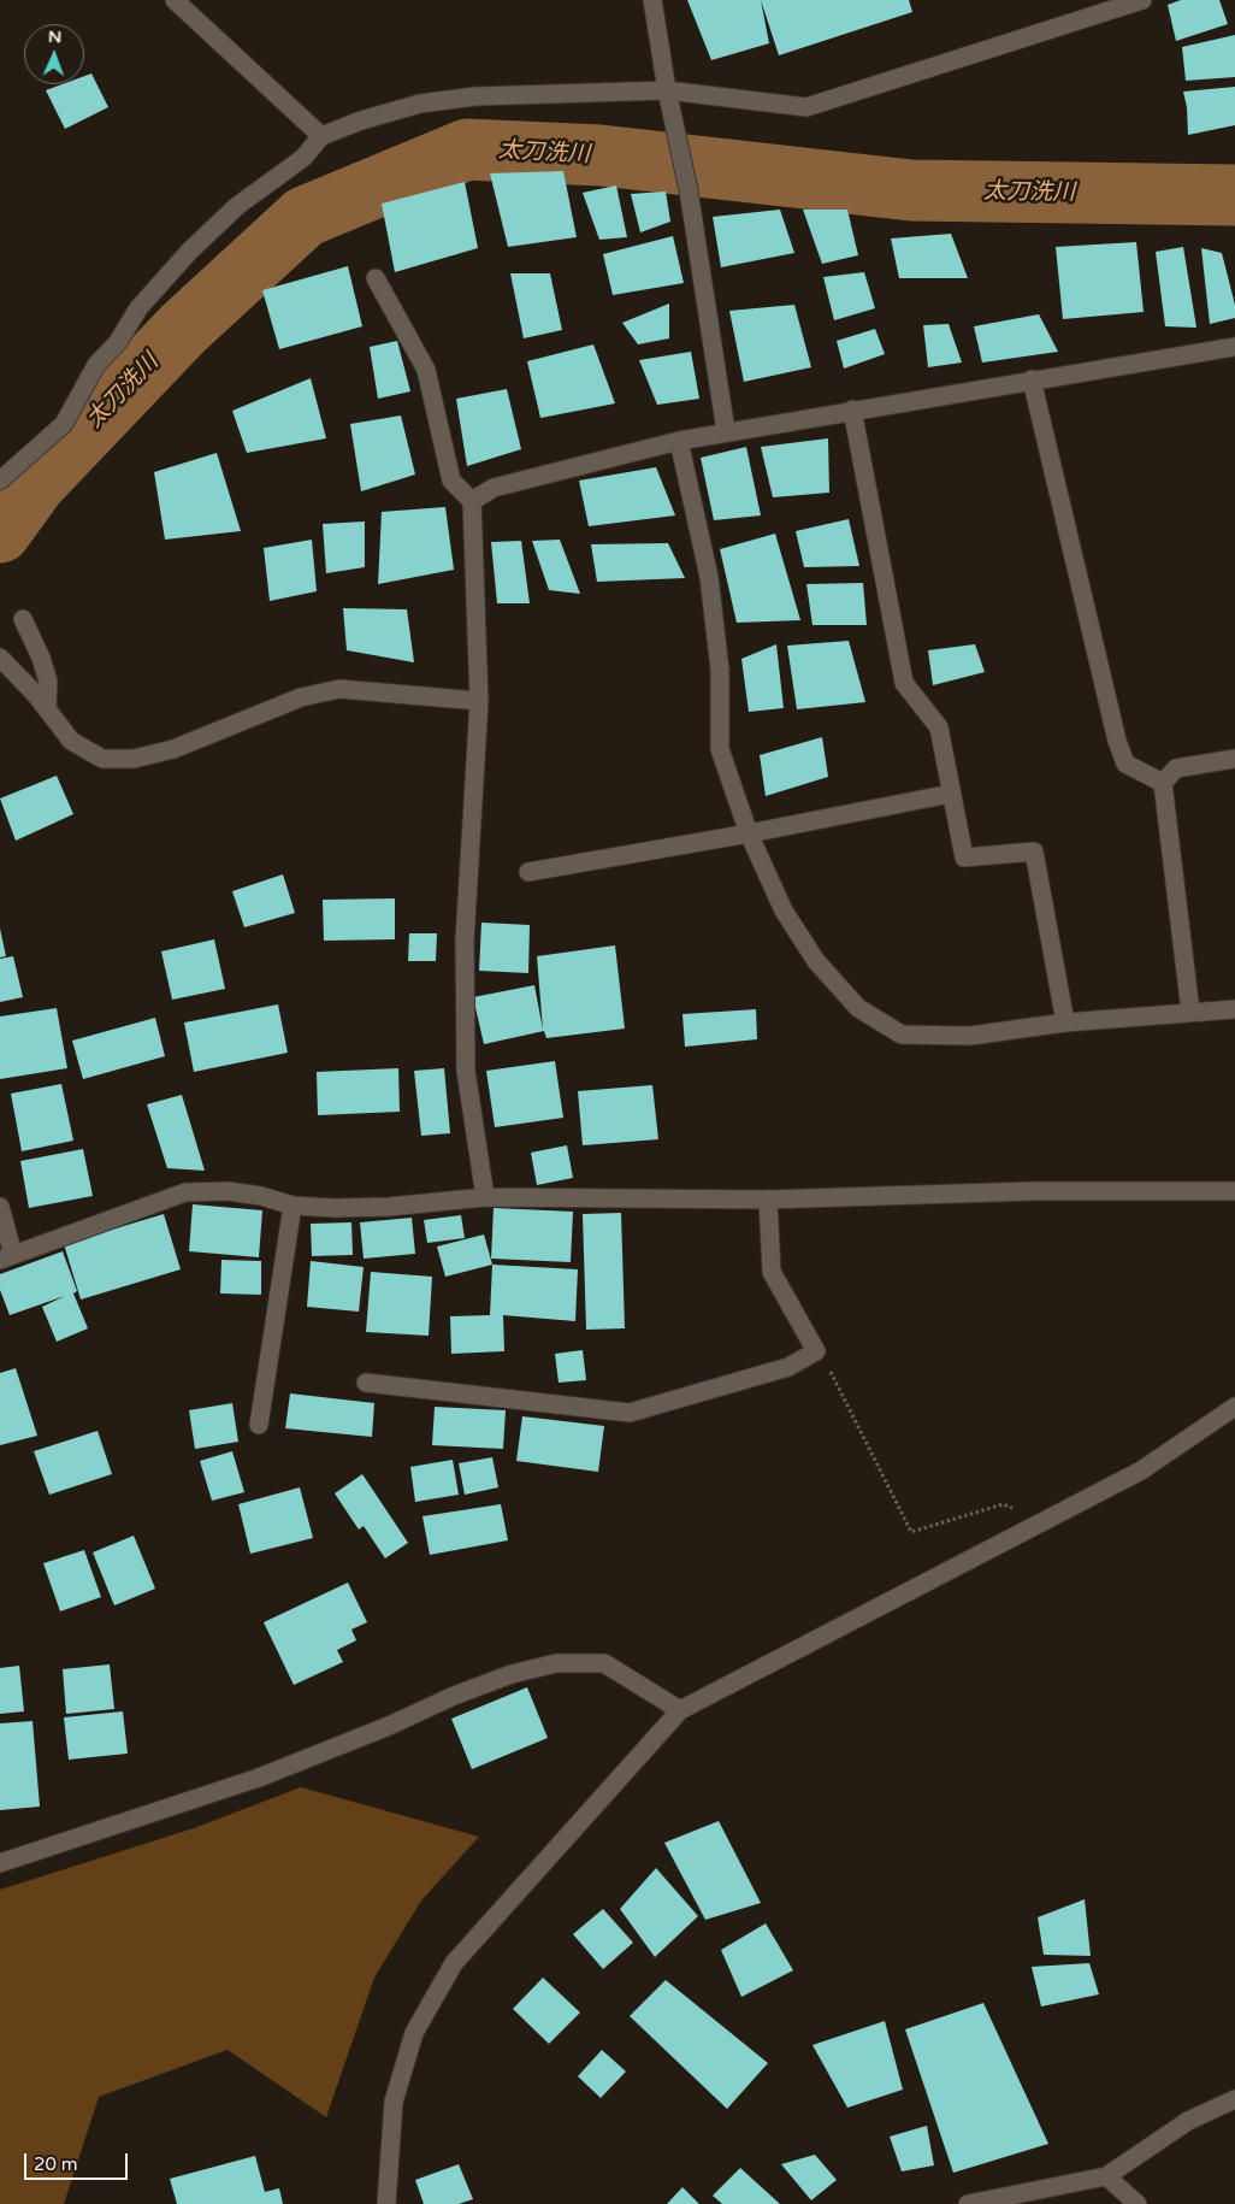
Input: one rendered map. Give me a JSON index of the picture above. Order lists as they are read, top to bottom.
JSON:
{
  "water": ["太刀洗川"],
  "scale_bar": "20 m",
  "north": "top"
}
